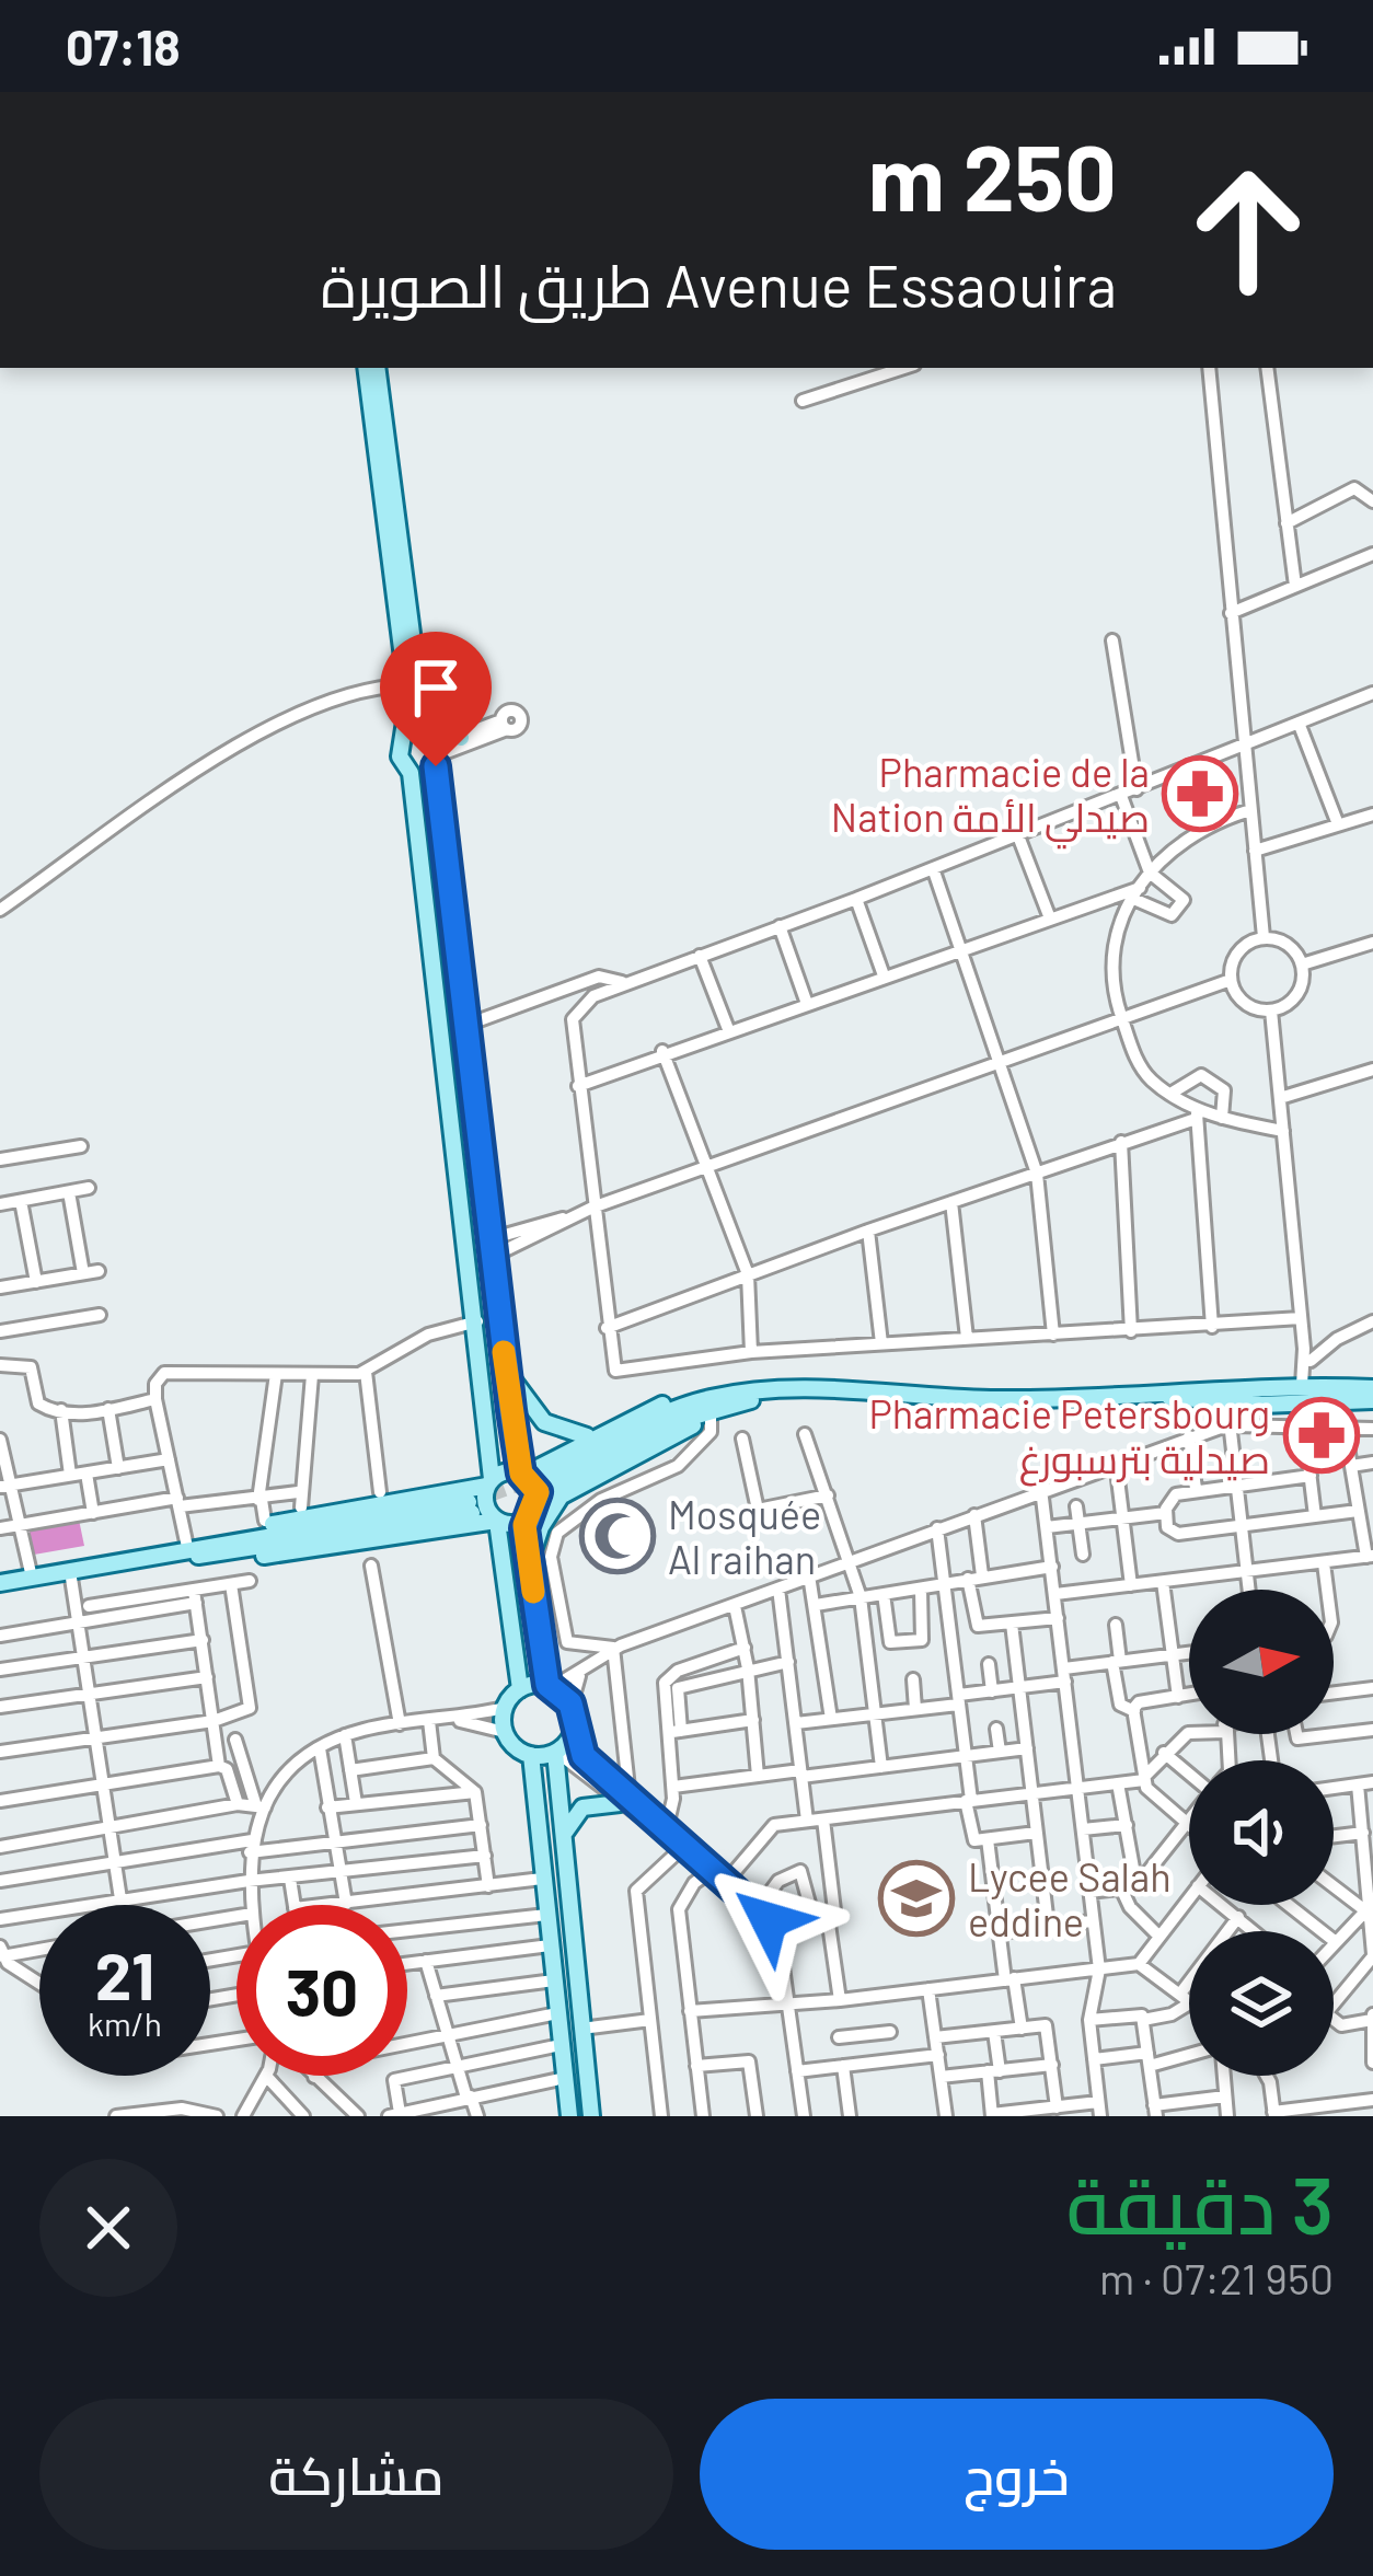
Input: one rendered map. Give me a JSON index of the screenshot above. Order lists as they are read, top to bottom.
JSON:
{
  "places": {
    "pharmacy": ["Pharmacie de la Nation صيدلي الأمة", "Pharmacie Petersbourg صيدلية بترسبورغ"],
    "mosque": ["Mosquée Al raihan"],
    "school or university": ["Lycee Salah eddine"]
  },
  "north": "right",
  "page": {
    "status": "07:18",
    "turn": ["250 m", "Avenue Essaouira طريق الصويرة"],
    "speed": "21 km/h",
    "limit": "30",
    "heading": ["3 دقيقة", "950 m · 07:21"],
    "buttons": ["خروج", "مشاركة"]
  }
}
